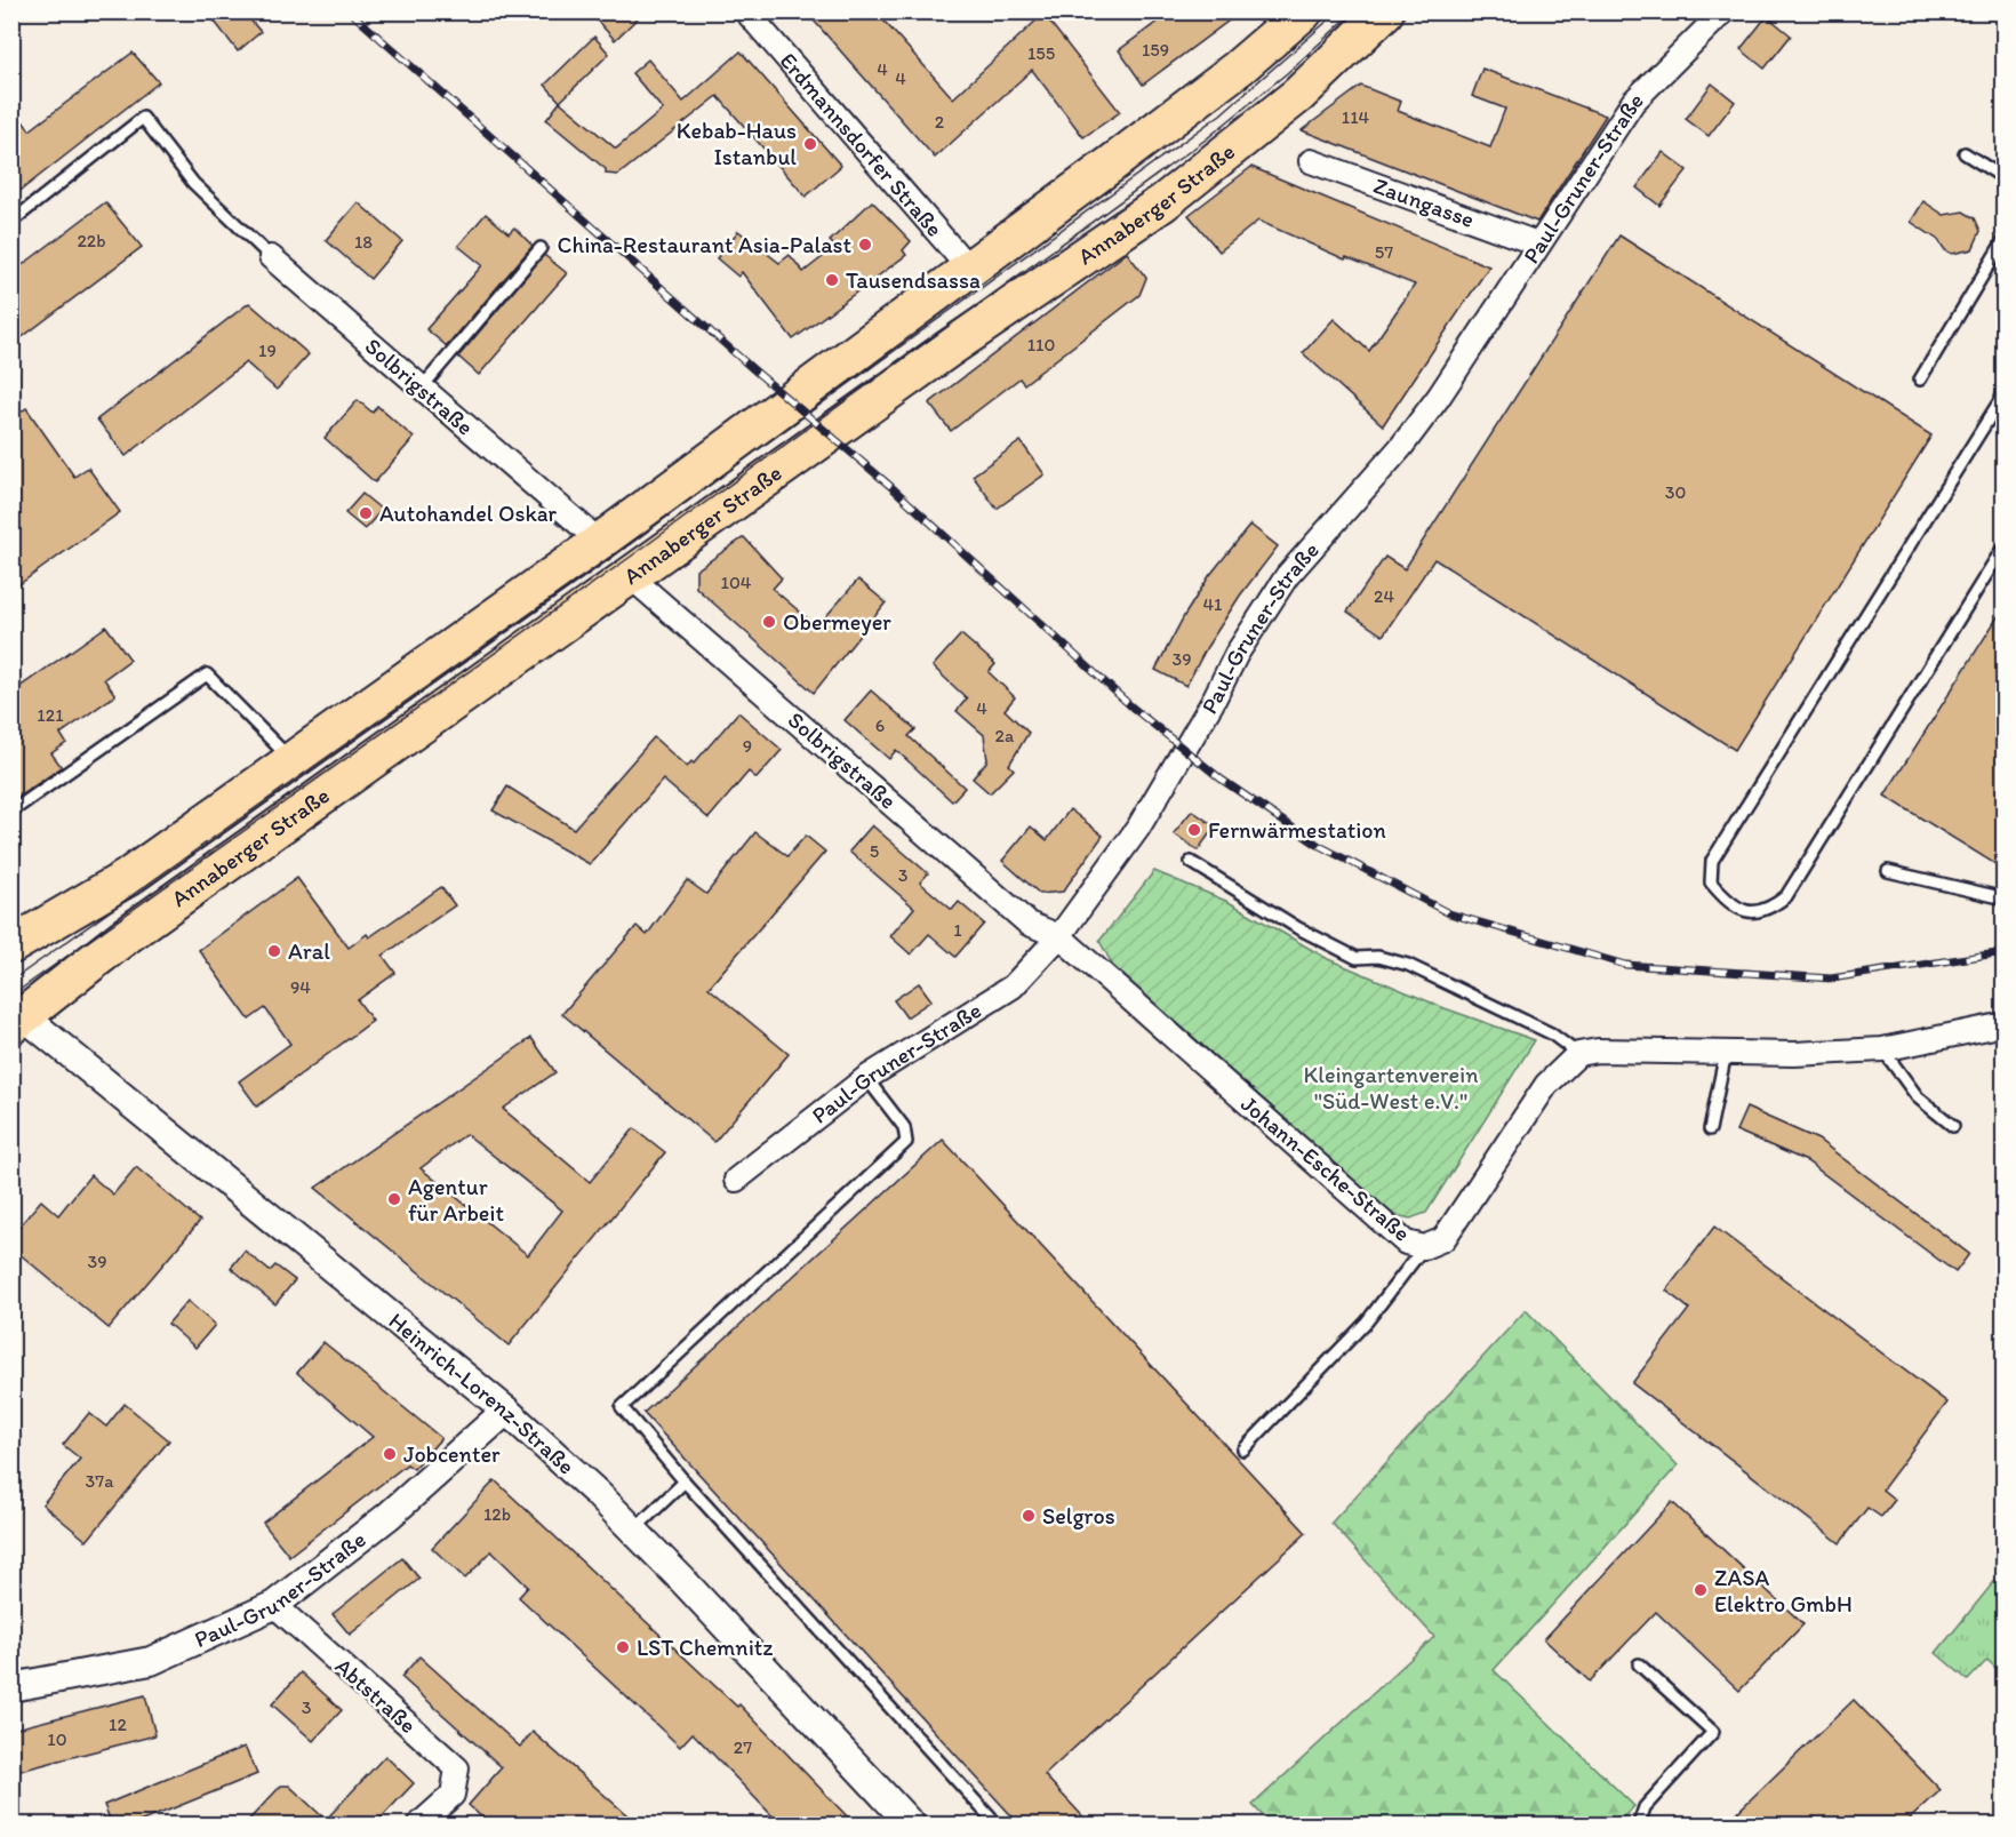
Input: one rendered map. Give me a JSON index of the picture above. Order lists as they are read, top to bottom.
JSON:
{
  "streets": {
    "main road": ["Erdmannsdorfer Straße", "Annaberger Straße"],
    "street": [
      "Paul-Gruner-Straße",
      "Zaungasse",
      "Solbrigstraße",
      "Johann-Esche-Straße",
      "Heinrich-Lorenz-Straße",
      "Abtstraße"
    ]
  },
  "crossings": [
    ["Erdmannsdorfer Straße", "Annaberger Straße"],
    ["Paul-Gruner-Straße", "Zaungasse"],
    ["Paul-Gruner-Straße", "Solbrigstraße"],
    ["Paul-Gruner-Straße", "Johann-Esche-Straße"],
    ["Paul-Gruner-Straße", "Heinrich-Lorenz-Straße"],
    ["Paul-Gruner-Straße", "Abtstraße"],
    ["Annaberger Straße", "Solbrigstraße"],
    ["Annaberger Straße", "Heinrich-Lorenz-Straße"],
    ["Solbrigstraße", "Johann-Esche-Straße"]
  ],
  "parks": ["Kleingartenverein \"Süd-West e.V.\""],
  "places": [
    "Kebab-Haus Istanbul",
    "China-Restaurant Asia-Palast",
    "Tausendsassa",
    "Autohandel Oskar",
    "Obermeyer",
    "Fernwärmestation",
    "Aral",
    "Agentur für Arbeit",
    "Jobcenter",
    "Selgros",
    "ZASA Elektro GmbH",
    "LST Chemnitz"
  ],
  "house_numbers": [
    "159",
    "155",
    "4",
    "4",
    "114",
    "2",
    "22b",
    "18",
    "57",
    "110",
    "19",
    "30",
    "104",
    "24",
    "41",
    "39",
    "4",
    "121",
    "6",
    "2a",
    "9",
    "5",
    "3",
    "1",
    "94",
    "39",
    "37a",
    "12b",
    "3",
    "12",
    "10",
    "27"
  ]
}
